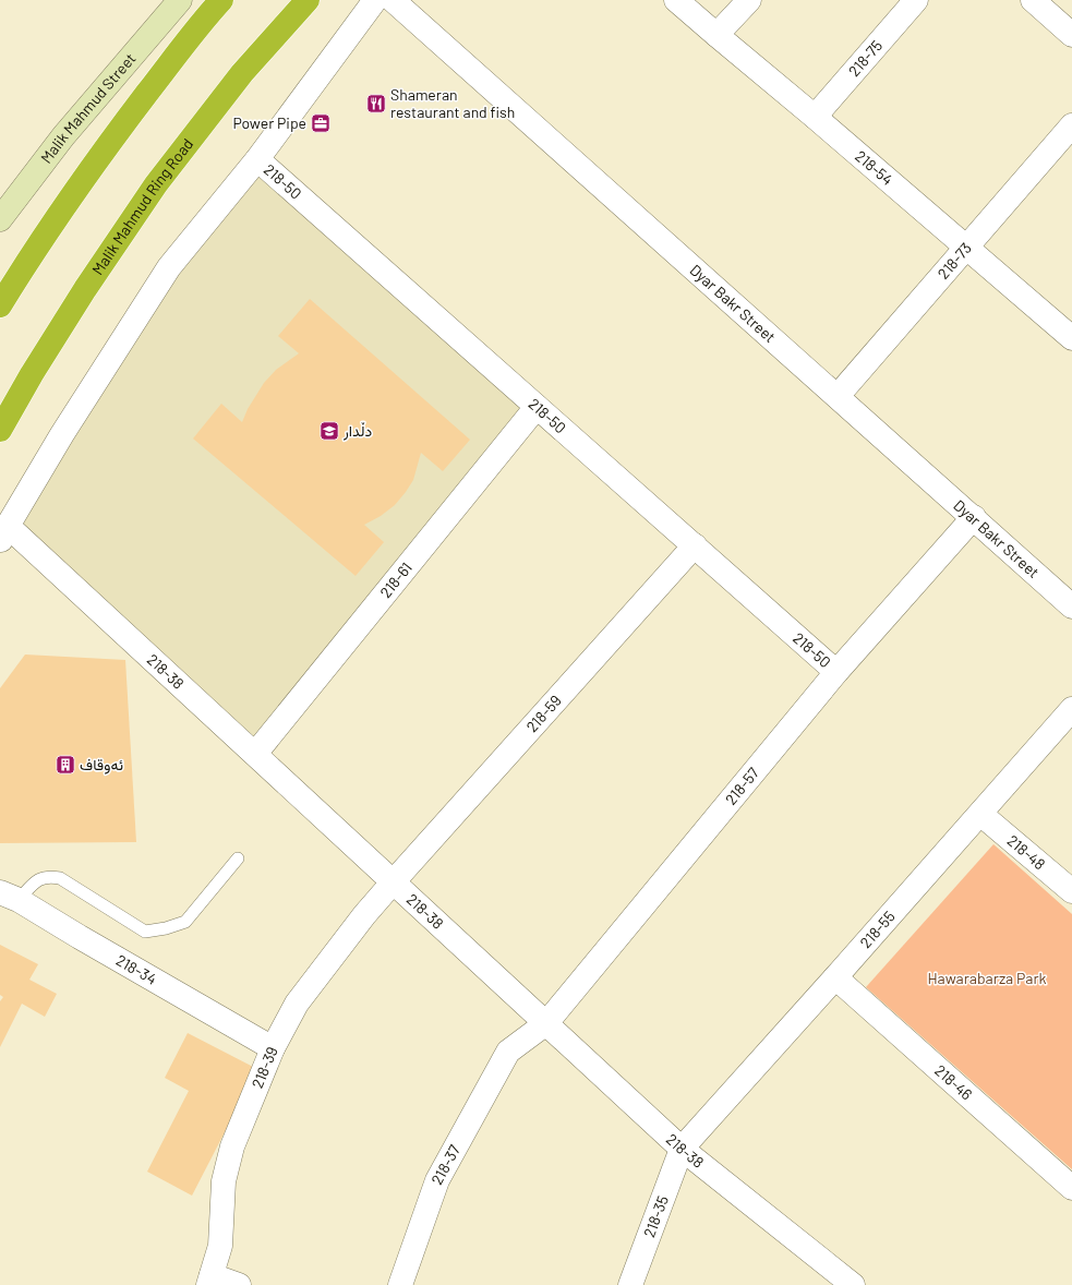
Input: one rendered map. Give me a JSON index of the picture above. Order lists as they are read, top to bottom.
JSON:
{
  "streets": {
    "highway": ["Malik Mahmud Ring Road"],
    "main road": ["Malik Mahmud Street"],
    "street": [
      "218-75",
      "218-54",
      "218-50",
      "218-73",
      "Dyar Bakr Street",
      "218-61",
      "218-38",
      "218-59",
      "218-57",
      "218-48",
      "218-55",
      "218-34",
      "218-39",
      "218-46",
      "218-37",
      "218-35"
    ]
  },
  "crossings": [
    ["218-75", "218-54"],
    ["218-54", "218-73"],
    ["218-50", "218-61"],
    ["218-50", "218-59"],
    ["218-50", "218-57"],
    ["218-73", "Dyar Bakr Street"],
    ["Dyar Bakr Street", "218-57"],
    ["218-61", "218-38"],
    ["218-38", "218-59"],
    ["218-38", "218-57"],
    ["218-38", "218-55"],
    ["218-38", "218-39"],
    ["218-38", "218-35"],
    ["218-59", "218-39"],
    ["218-57", "218-37"],
    ["218-48", "218-55"],
    ["218-55", "218-46"],
    ["218-55", "218-35"],
    ["218-34", "218-39"]
  ],
  "parks": ["Hawarabarza Park"],
  "places": {
    "restaurant": ["Shameran restaurant and fish"],
    "office": ["Power Pipe"],
    "school or university": ["دڵدار"],
    "building": ["ئەوقاف"]
  }
}
